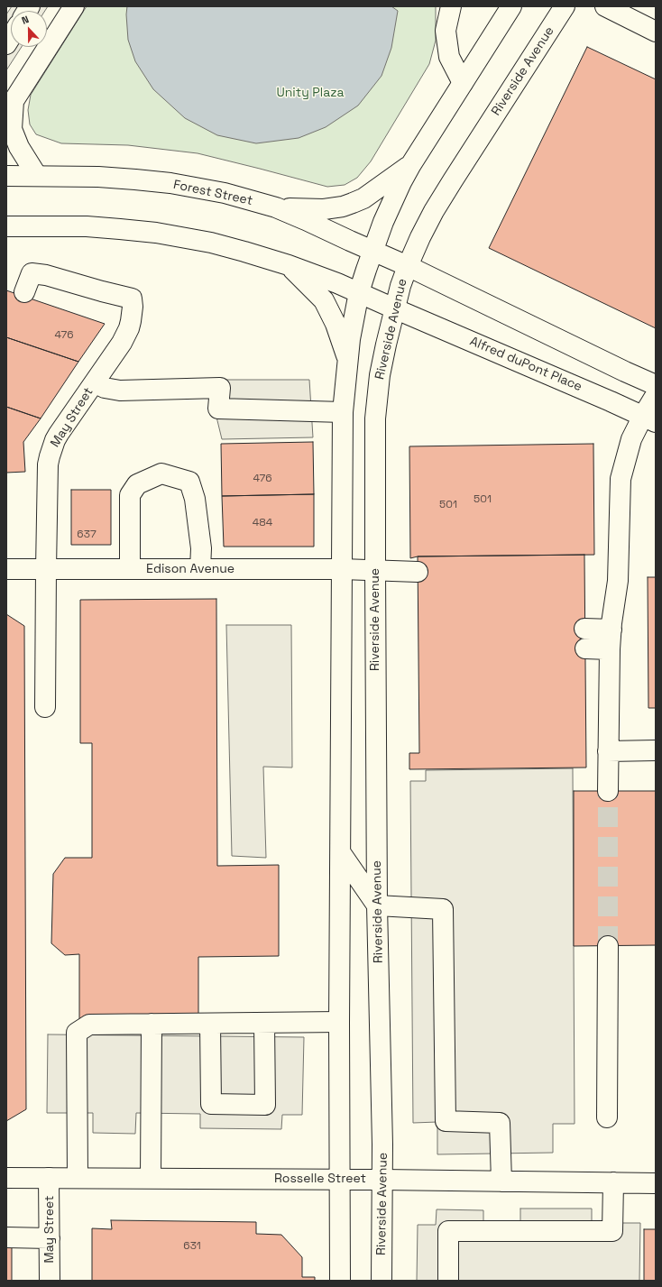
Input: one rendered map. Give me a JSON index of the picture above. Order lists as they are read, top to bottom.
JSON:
{
  "streets": {
    "main road": [
      "Riverside Avenue",
      "Forest Street",
      "Alfred duPont Place",
      "May Street",
      "Edison Avenue",
      "Rosselle Street"
    ]
  },
  "crossings": [
    ["Riverside Avenue", "Forest Street"],
    ["Riverside Avenue", "Alfred duPont Place"],
    ["Riverside Avenue", "Edison Avenue"],
    ["Riverside Avenue", "Rosselle Street"],
    ["May Street", "Edison Avenue"],
    ["May Street", "Rosselle Street"]
  ],
  "parks": ["Unity Plaza"],
  "house_numbers": [
    "476",
    "476",
    "501",
    "501",
    "484",
    "637",
    "631"
  ],
  "north": "top"
}
